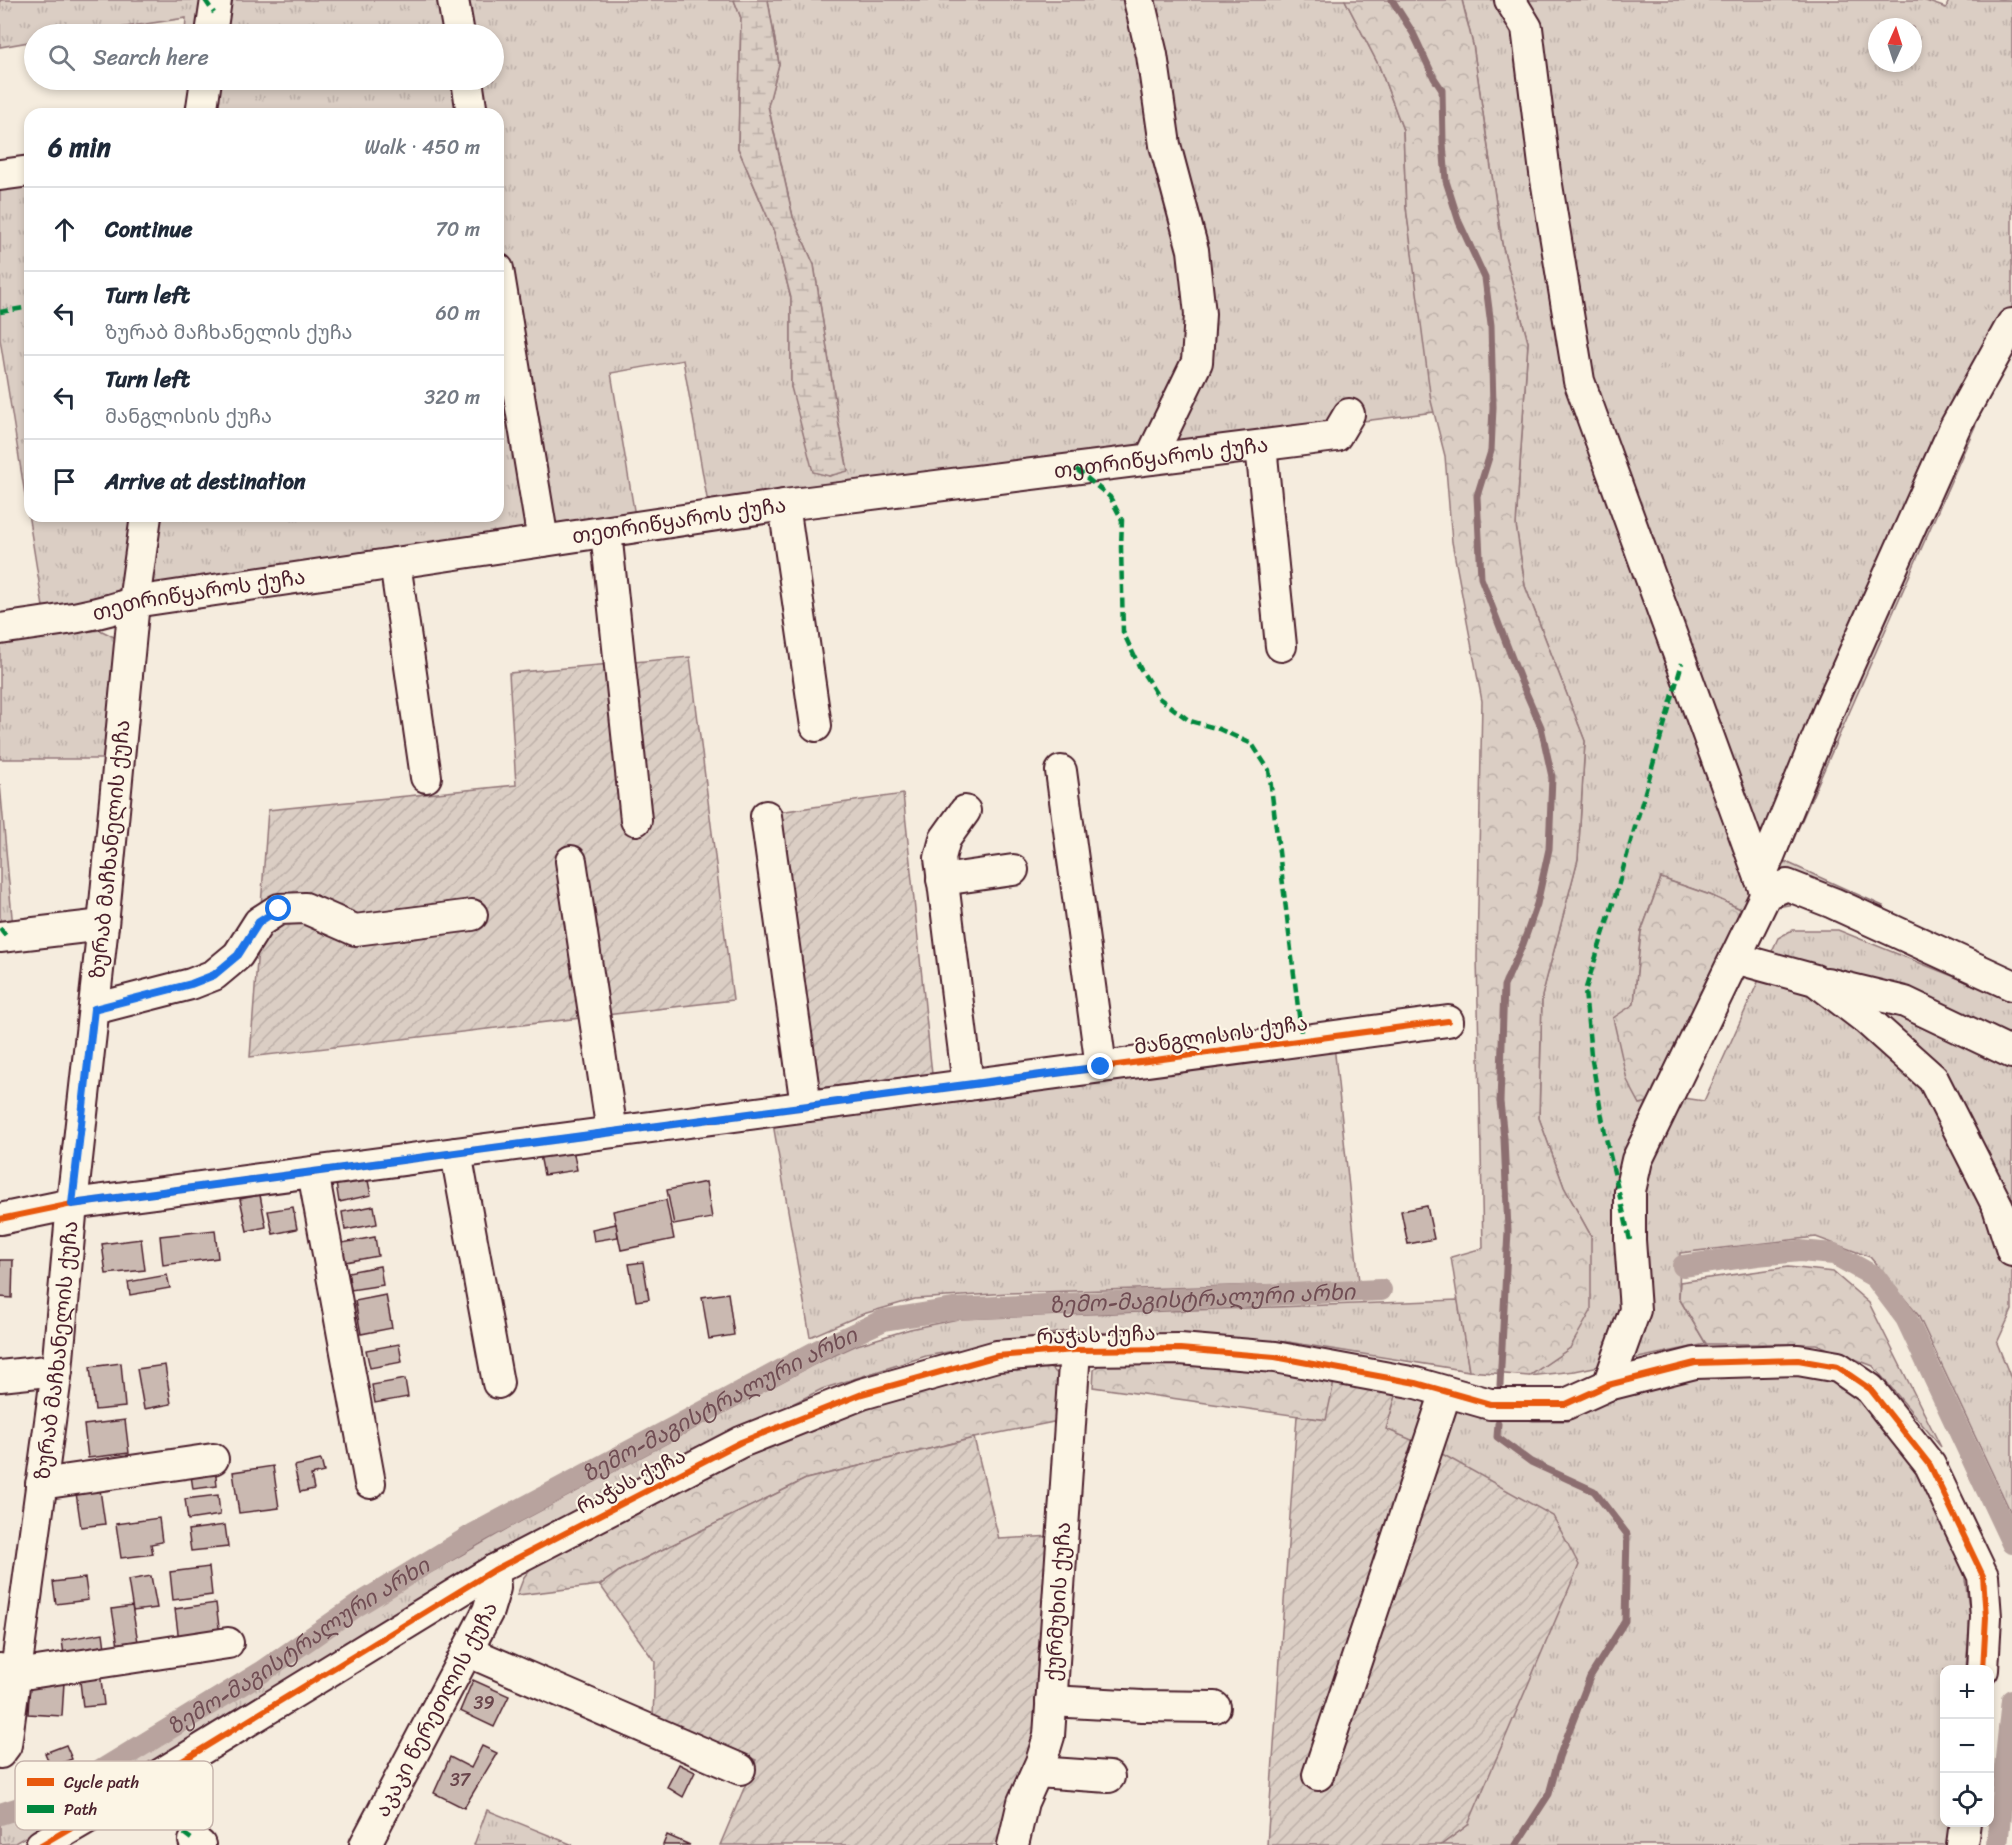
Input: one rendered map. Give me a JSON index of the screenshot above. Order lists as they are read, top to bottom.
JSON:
{
  "streets": {
    "street": [
      "თეთრიწყაროს ქუჩა",
      "ზურაბ მაჩხანელის ქუჩა",
      "მანგლისის ქუჩა",
      "რაჭას ქუჩა",
      "ქურმუხის ქუჩა",
      "აკაკი წერეთლის ქუჩა"
    ]
  },
  "crossings": [
    ["თეთრიწყაროს ქუჩა", "ზურაბ მაჩხანელის ქუჩა"],
    ["ზურაბ მაჩხანელის ქუჩა", "მანგლისის ქუჩა"],
    ["რაჭას ქუჩა", "ქურმუხის ქუჩა"],
    ["რაჭას ქუჩა", "აკაკი წერეთლის ქუჩა"]
  ],
  "water": ["ზემო-მაგისტრალური არხი"],
  "house_numbers": ["39", "37"],
  "legend": ["Cycle path", "Path"],
  "north": "top",
  "page": {
    "search": "Search here",
    "heading": ["6 min", "Walk · 450 m"],
    "list": [
      ["Continue", "70 m"],
      ["Turn left", "ზურაბ მაჩხანელის ქუჩა", "60 m"],
      ["Turn left", "მანგლისის ქუჩა", "320 m"],
      "Arrive at destination"
    ],
    "map_buttons": ["+", "−"]
  }
}
